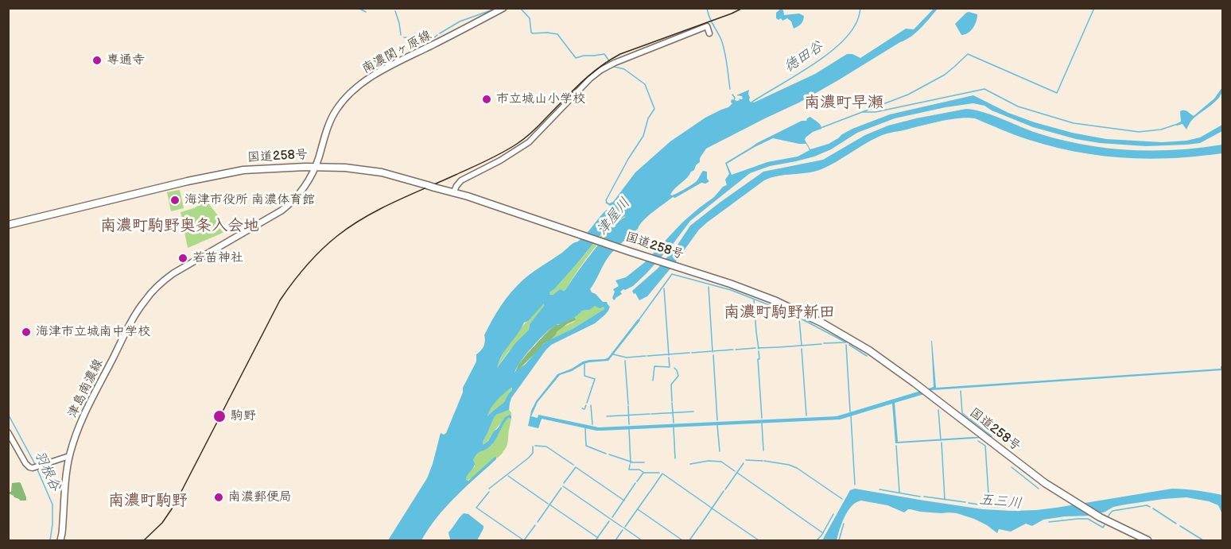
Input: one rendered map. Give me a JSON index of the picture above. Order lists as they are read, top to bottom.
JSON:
{
  "streets": {
    "highway": ["国道258号"],
    "main road": ["南濃関ヶ原線", "津島南濃線"]
  },
  "crossings": [
    ["南濃関ヶ原線", "国道258号"],
    ["南濃関ヶ原線", "津島南濃線"],
    ["国道258号", "津島南濃線"]
  ],
  "districts": [
    "南濃町早瀬",
    "南濃町駒野奥条入会地",
    "南濃町駒野新田",
    "南濃町駒野"
  ],
  "water": [
    "徳田谷",
    "津屋川",
    "羽根谷",
    "五三川"
  ],
  "places": [
    "専通寺",
    "市立城山小学校",
    "海津市役所 南濃体育館",
    "若苗神社",
    "海津市立城南中学校",
    "駒野",
    "南濃郵便局"
  ]
}
